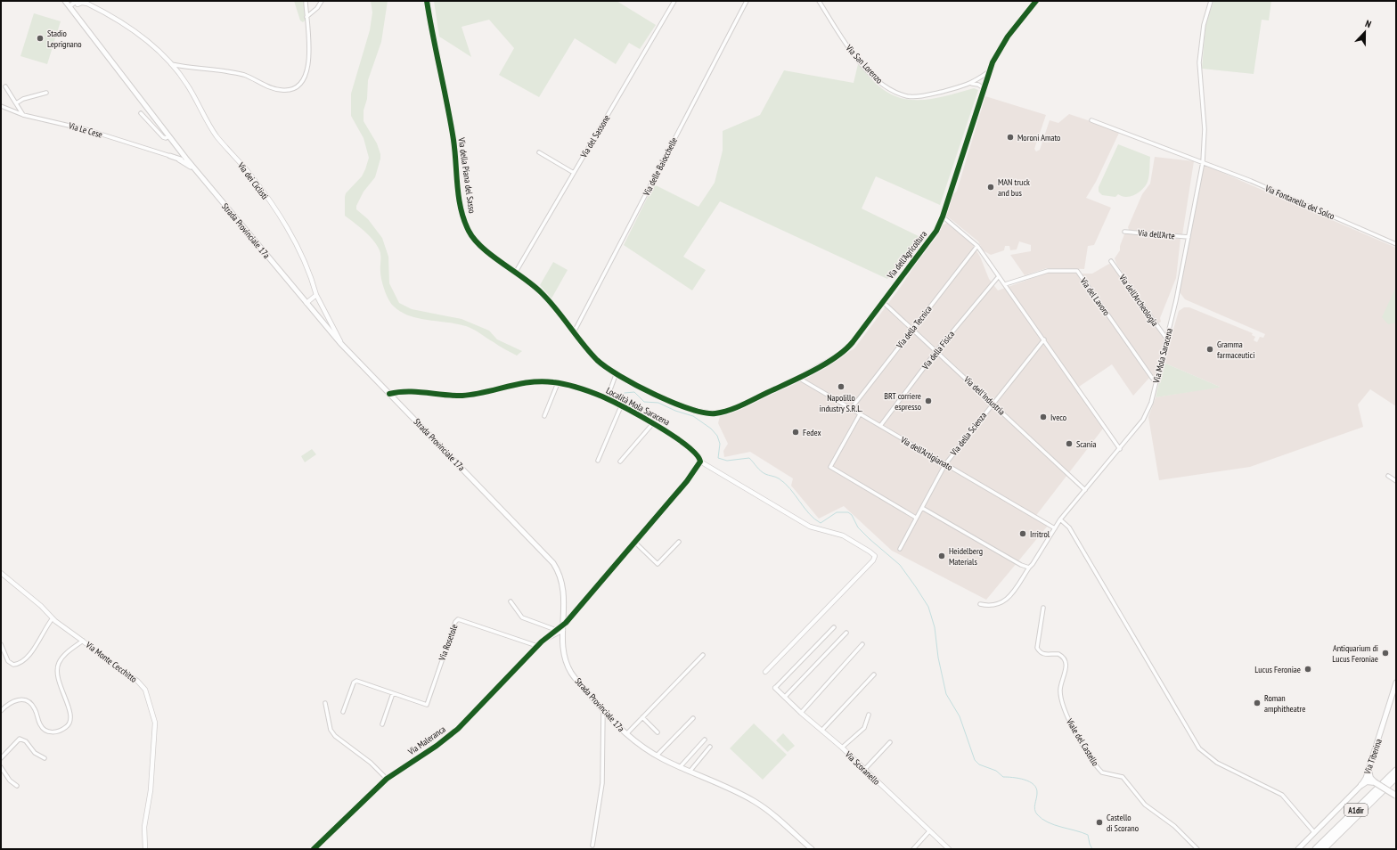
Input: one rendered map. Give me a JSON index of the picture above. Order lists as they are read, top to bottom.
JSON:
{
  "streets": {
    "highway": ["A1dir"],
    "main road": ["Strada Provinciale 17a", "Via Tiberina"],
    "street": [
      "Via San Lorenzo",
      "Via Le Cese",
      "Via del Sassone",
      "Via delle Baiocchelle",
      "Via della Piana del Sasso",
      "Via dei Ciclisti",
      "Via Fontanella del Solco",
      "Via dell'Arte",
      "Via dell'Agricoltura",
      "Via del Lavoro",
      "Via dell'Archeologia",
      "Via della Tecnica",
      "Via della Fisica",
      "Via Mola Saracena",
      "Via dell'Industria",
      "Località Mola Saracena",
      "Via della Scienza",
      "Via dell'Artigianato",
      "Via Rosetole",
      "Via Monte Cecchitto",
      "Via Maleranca",
      "Viale del Castello",
      "Via Scoranello"
    ]
  },
  "crossings": [
    ["Via San Lorenzo", "Via dell'Agricoltura"],
    ["Via del Sassone", "Via della Piana del Sasso"],
    ["Via delle Baiocchelle", "Via della Piana del Sasso"],
    ["Via della Piana del Sasso", "Via dell'Agricoltura"],
    ["Via della Piana del Sasso", "Via dell'Artigianato"],
    ["Via dei Ciclisti", "Strada Provinciale 17a"],
    ["Via Fontanella del Solco", "Via Mola Saracena"],
    ["Strada Provinciale 17a", "Località Mola Saracena"],
    ["Via dell'Arte", "Via Mola Saracena"],
    ["Via dell'Agricoltura", "Via dell'Industria"],
    ["Via dell'Agricoltura", "Via dell'Artigianato"],
    ["Via del Lavoro", "Via Mola Saracena"],
    ["Via dell'Archeologia", "Via Mola Saracena"],
    ["Via della Tecnica", "Via dell'Industria"],
    ["Via della Tecnica", "Via dell'Artigianato"],
    ["Via della Fisica", "Via dell'Industria"],
    ["Via della Fisica", "Via dell'Artigianato"],
    ["Via Mola Saracena", "Via dell'Industria"],
    ["Via Mola Saracena", "Via dell'Artigianato"],
    ["Via dell'Industria", "Via della Scienza"],
    ["Via della Scienza", "Via dell'Artigianato"],
    ["Via Rosetole", "Via Maleranca"]
  ],
  "places": [
    "Stadio Leprignano",
    "Moroni Amato",
    "MAN truck and bus",
    "Gramma farmaceutici",
    "Napolillo industry S.R.L.",
    "BRT corriere espresso",
    "Iveco",
    "Fedex",
    "Scania",
    "Irritrol",
    "Heidelberg Materials",
    "Antiquarium di Lucus Feroniae",
    "Lucus Feroniae",
    "Roman amphitheatre",
    "Castello di Scorano"
  ],
  "north": "top"
}
